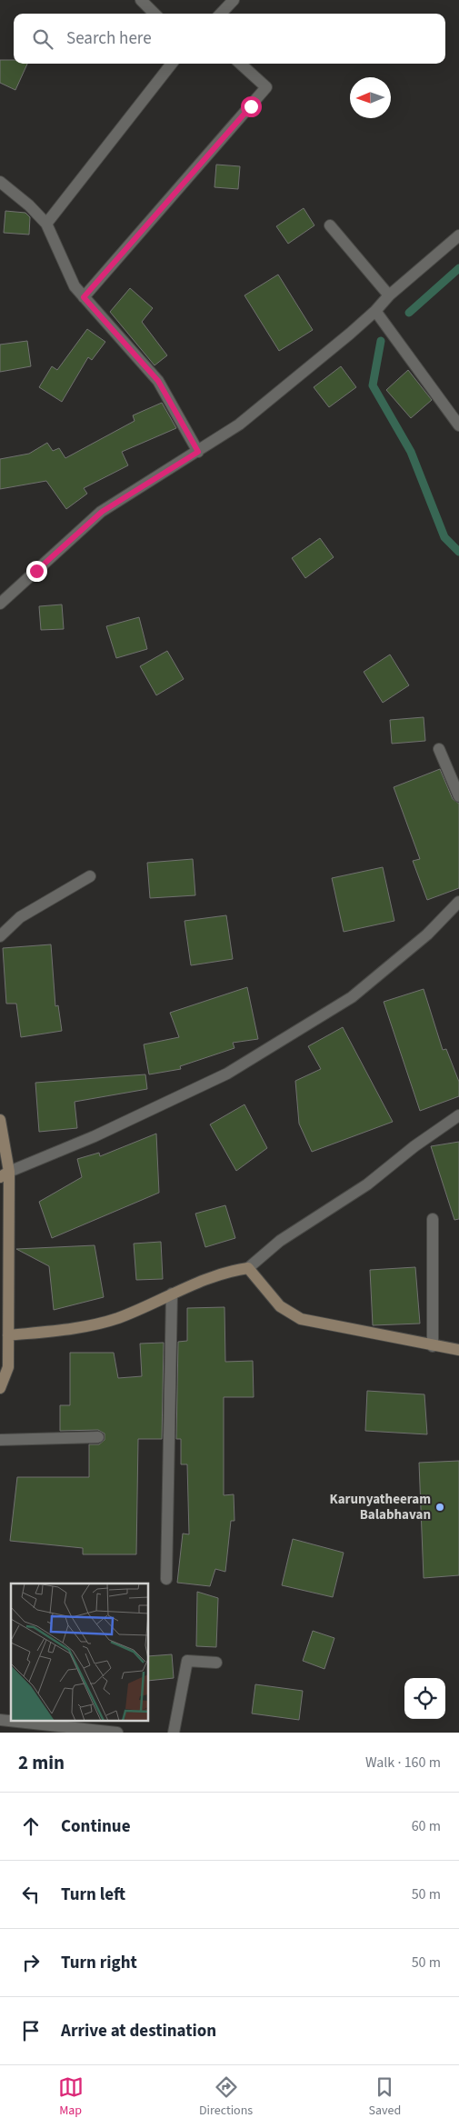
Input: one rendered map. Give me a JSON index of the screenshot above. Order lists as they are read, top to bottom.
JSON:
{
  "places": ["Karunyatheeram Balabhavan"],
  "north": "left",
  "page": {
    "search": "Search here",
    "heading": ["2 min", "Walk · 160 m"],
    "list": [
      ["Continue", "60 m"],
      ["Turn left", "50 m"],
      ["Turn right", "50 m"],
      "Arrive at destination"
    ],
    "nav": ["Map", "Directions", "Saved"]
  }
}
